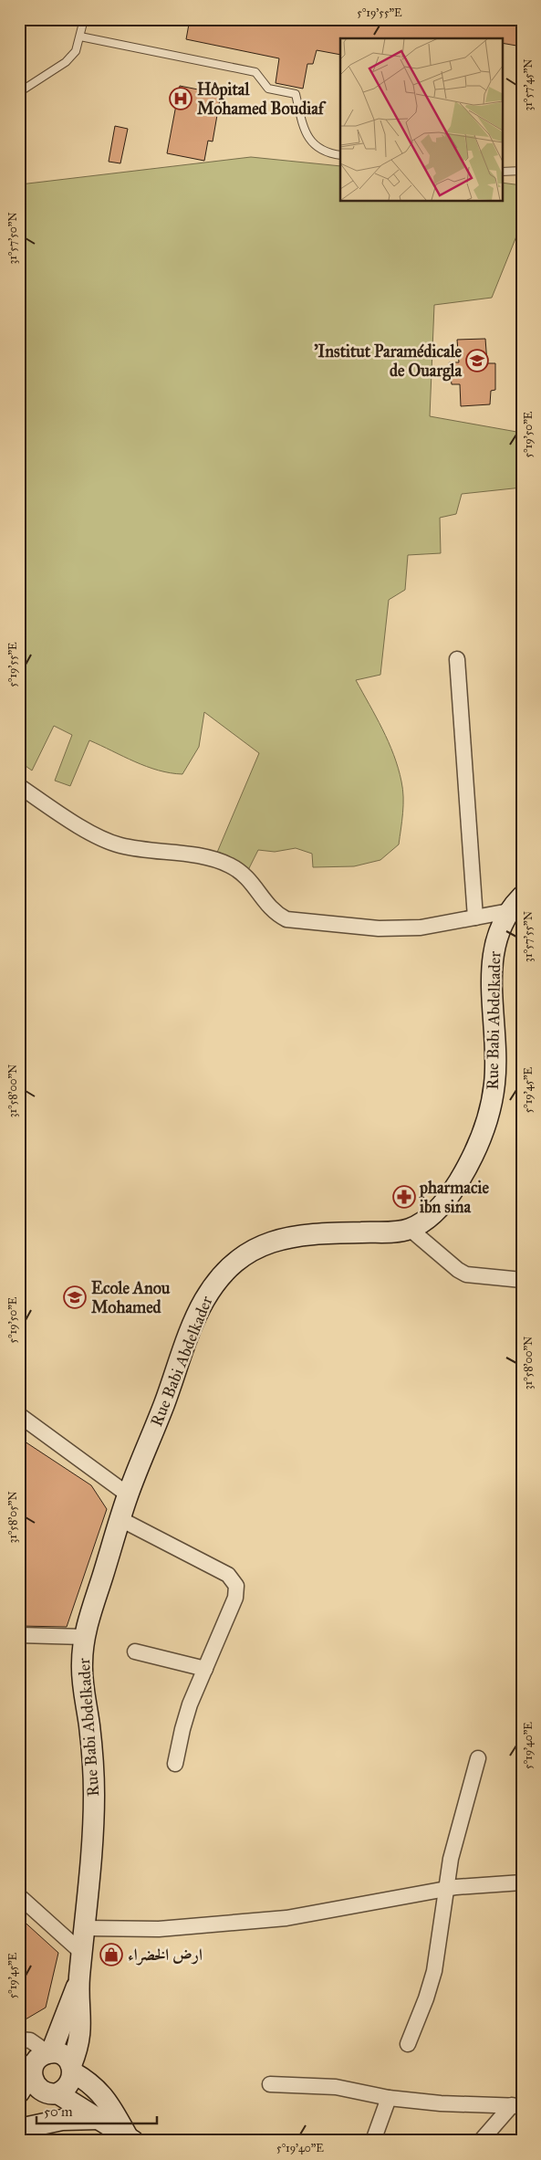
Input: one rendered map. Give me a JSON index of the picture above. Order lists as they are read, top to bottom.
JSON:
{
  "streets": {
    "main road": ["Rue Babi Abdelkader"]
  },
  "places": {
    "hospital": ["Hôpital Mohamed Boudiaf"],
    "school or university": ["’Institut Paramédicale de Ouargla", "Ecole Anou Mohamed"],
    "pharmacy": ["pharmacie ibn sina"],
    "shop": ["ارض الخضراء"]
  },
  "scale_bar": "50 m",
  "coordinates": [
    "5°19'55\"E",
    "31°57'45\"N",
    "31°57'50\"N",
    "5°19'50\"E",
    "31°57'55\"N",
    "5°19'45\"E",
    "31°58'00\"N",
    "31°58'05\"N",
    "5°19'40\"E"
  ]
}
